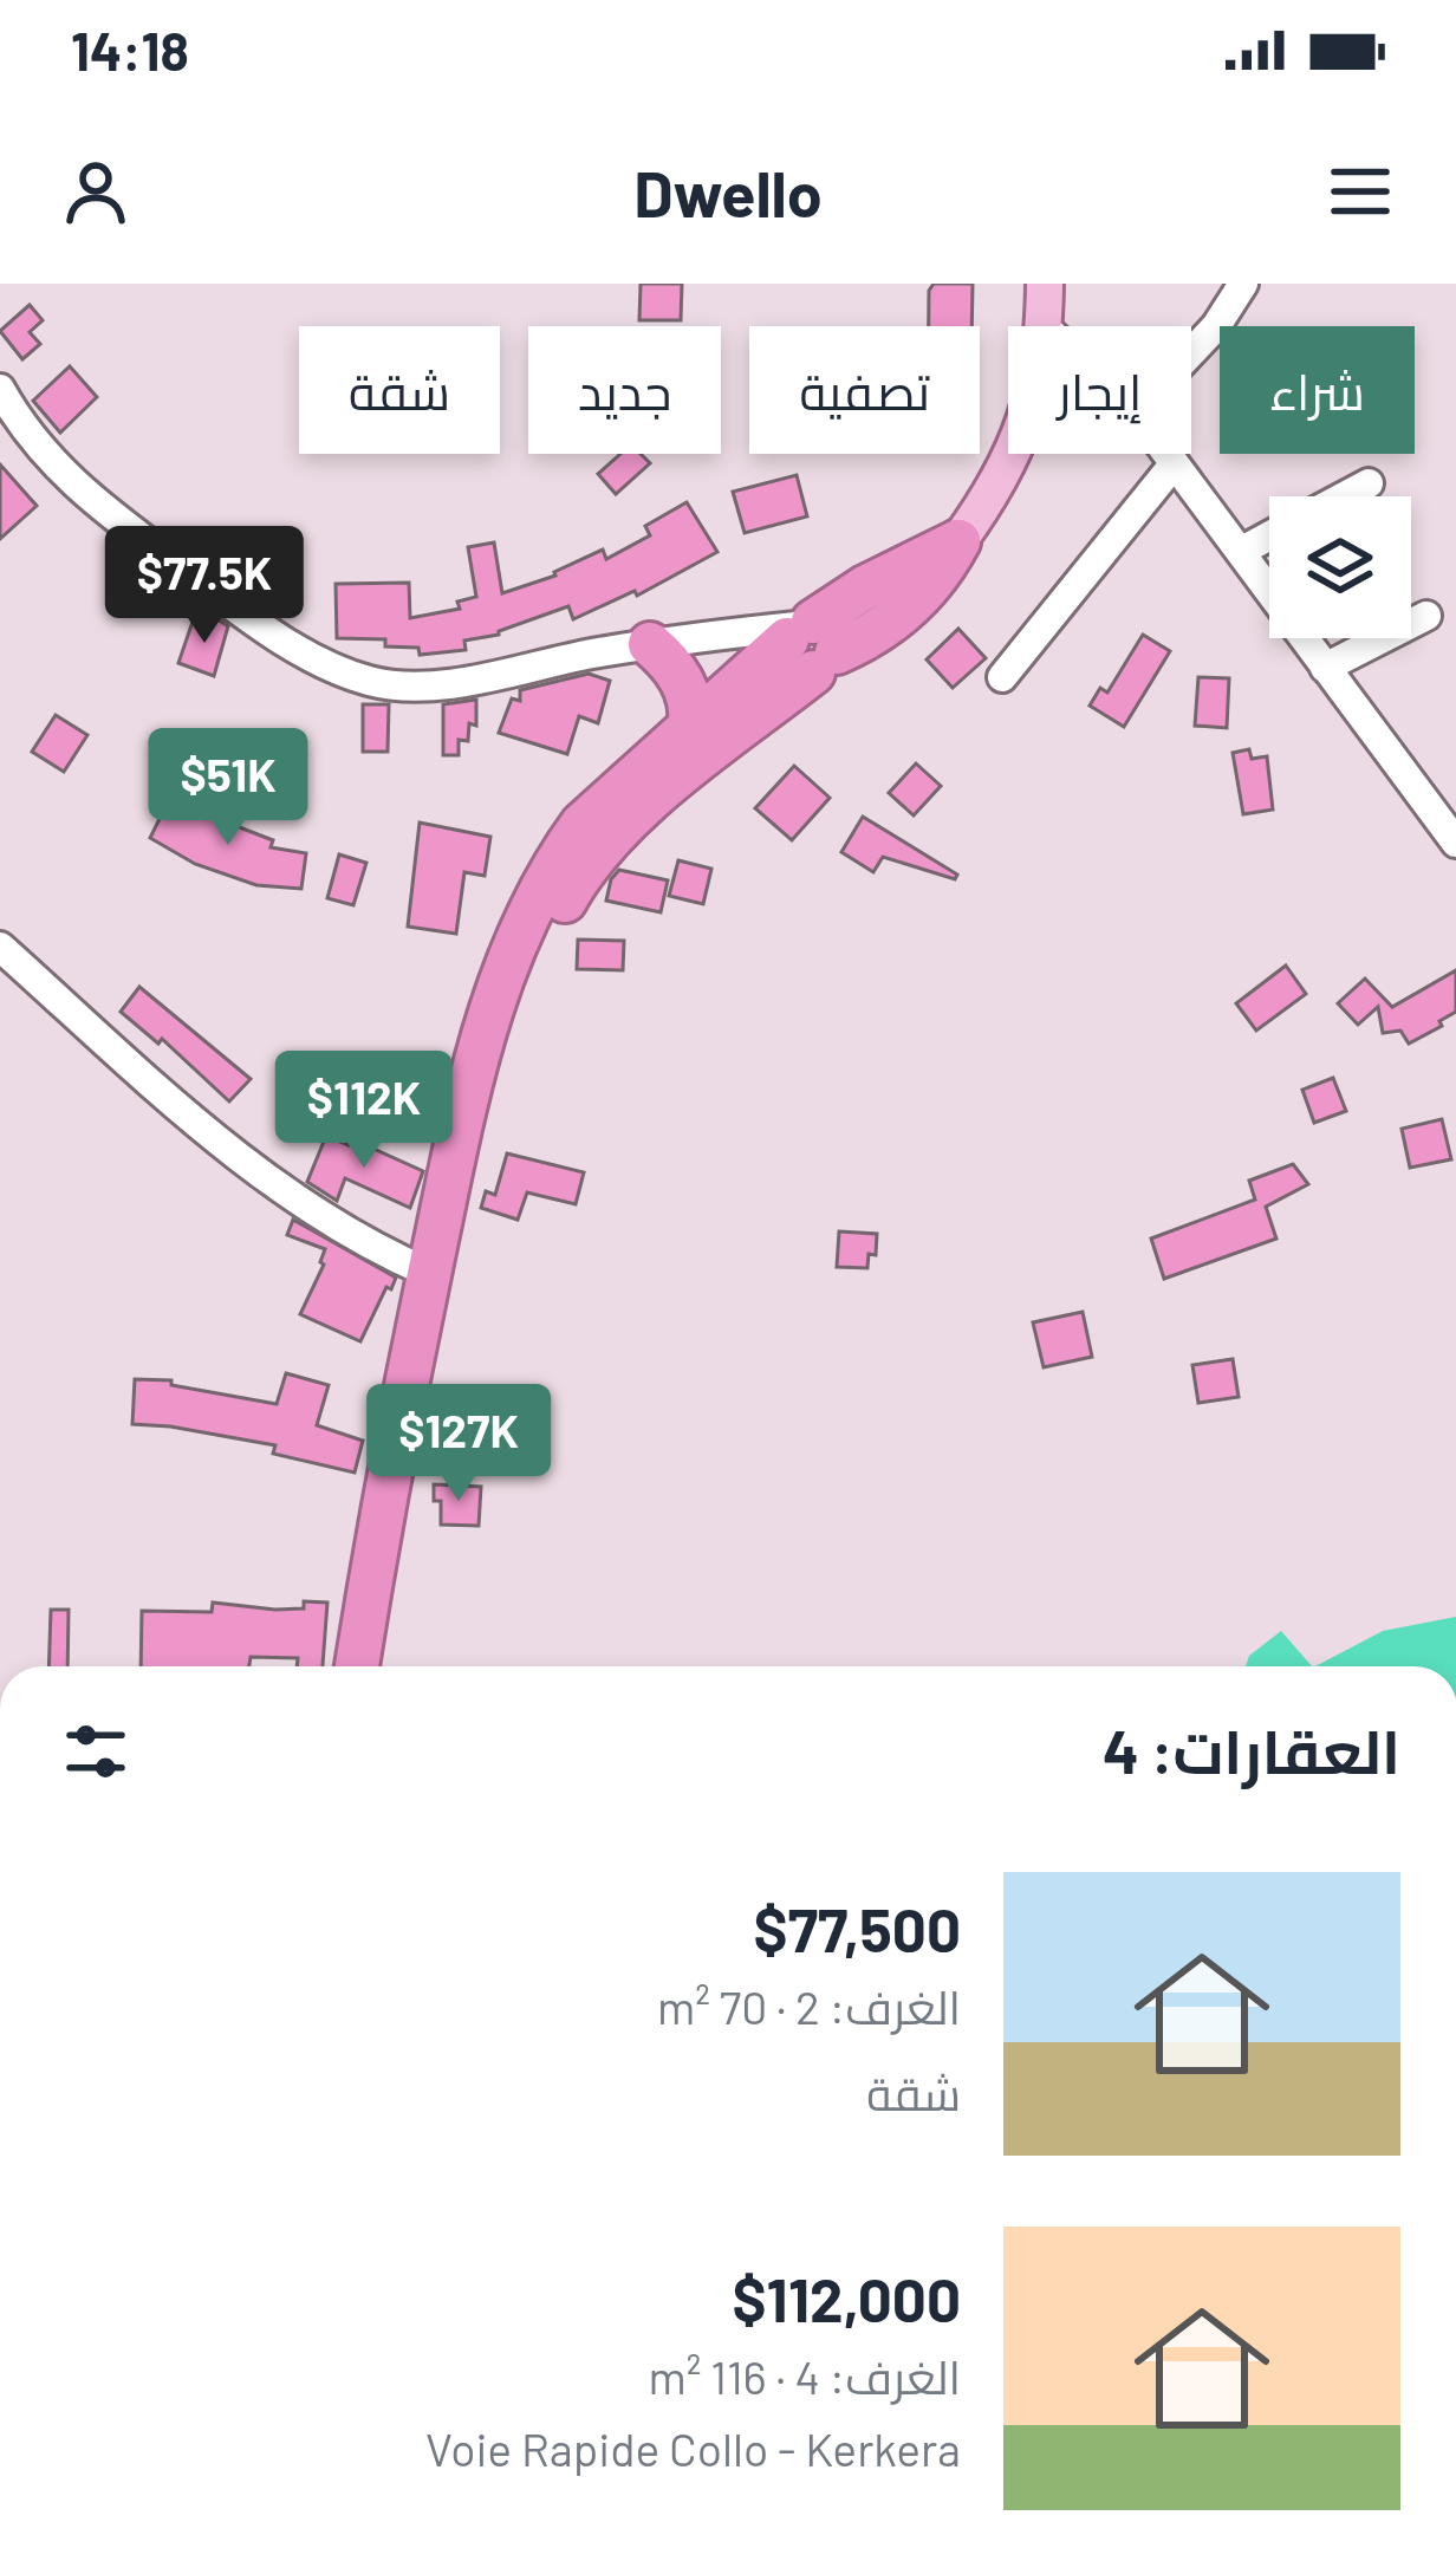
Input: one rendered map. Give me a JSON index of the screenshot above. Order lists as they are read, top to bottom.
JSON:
{
  "page": {
    "status": "14:18",
    "header": "Dwello",
    "chip": [
      "شراء",
      "إيجار",
      "تصفية",
      "جديد",
      "شقة"
    ],
    "price": [
      "$77.5K",
      "$51K",
      "$112K",
      "$127K"
    ],
    "heading": "العقارات: 4",
    "list": [
      {
        "name": "$77,500",
        "note": "الغرف: 2 · 70 m² · شقة"
      },
      {
        "name": "$112,000",
        "note": "الغرف: 4 · 116 m² · Voie Rapide Collo - Kerkera"
      }
    ]
  }
}
